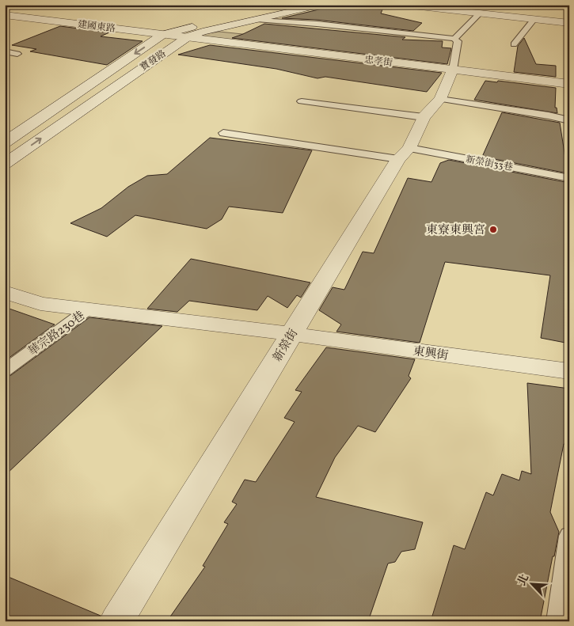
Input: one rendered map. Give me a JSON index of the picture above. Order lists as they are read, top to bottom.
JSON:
{
  "streets": {
    "street": [
      "建國東路",
      "寶發路",
      "忠孝街",
      "新榮街",
      "東興街"
    ],
    "lane": ["新榮街33巷", "華宗路230巷"]
  },
  "crossings": [
    ["建國東路", "寶發路"],
    ["建國東路", "忠孝街"],
    ["寶發路", "忠孝街"],
    ["忠孝街", "新榮街"],
    ["新榮街33巷", "新榮街"],
    ["華宗路230巷", "東興街"],
    ["新榮街", "東興街"]
  ],
  "places": ["東寮東興宮"],
  "north": "top left"
}
